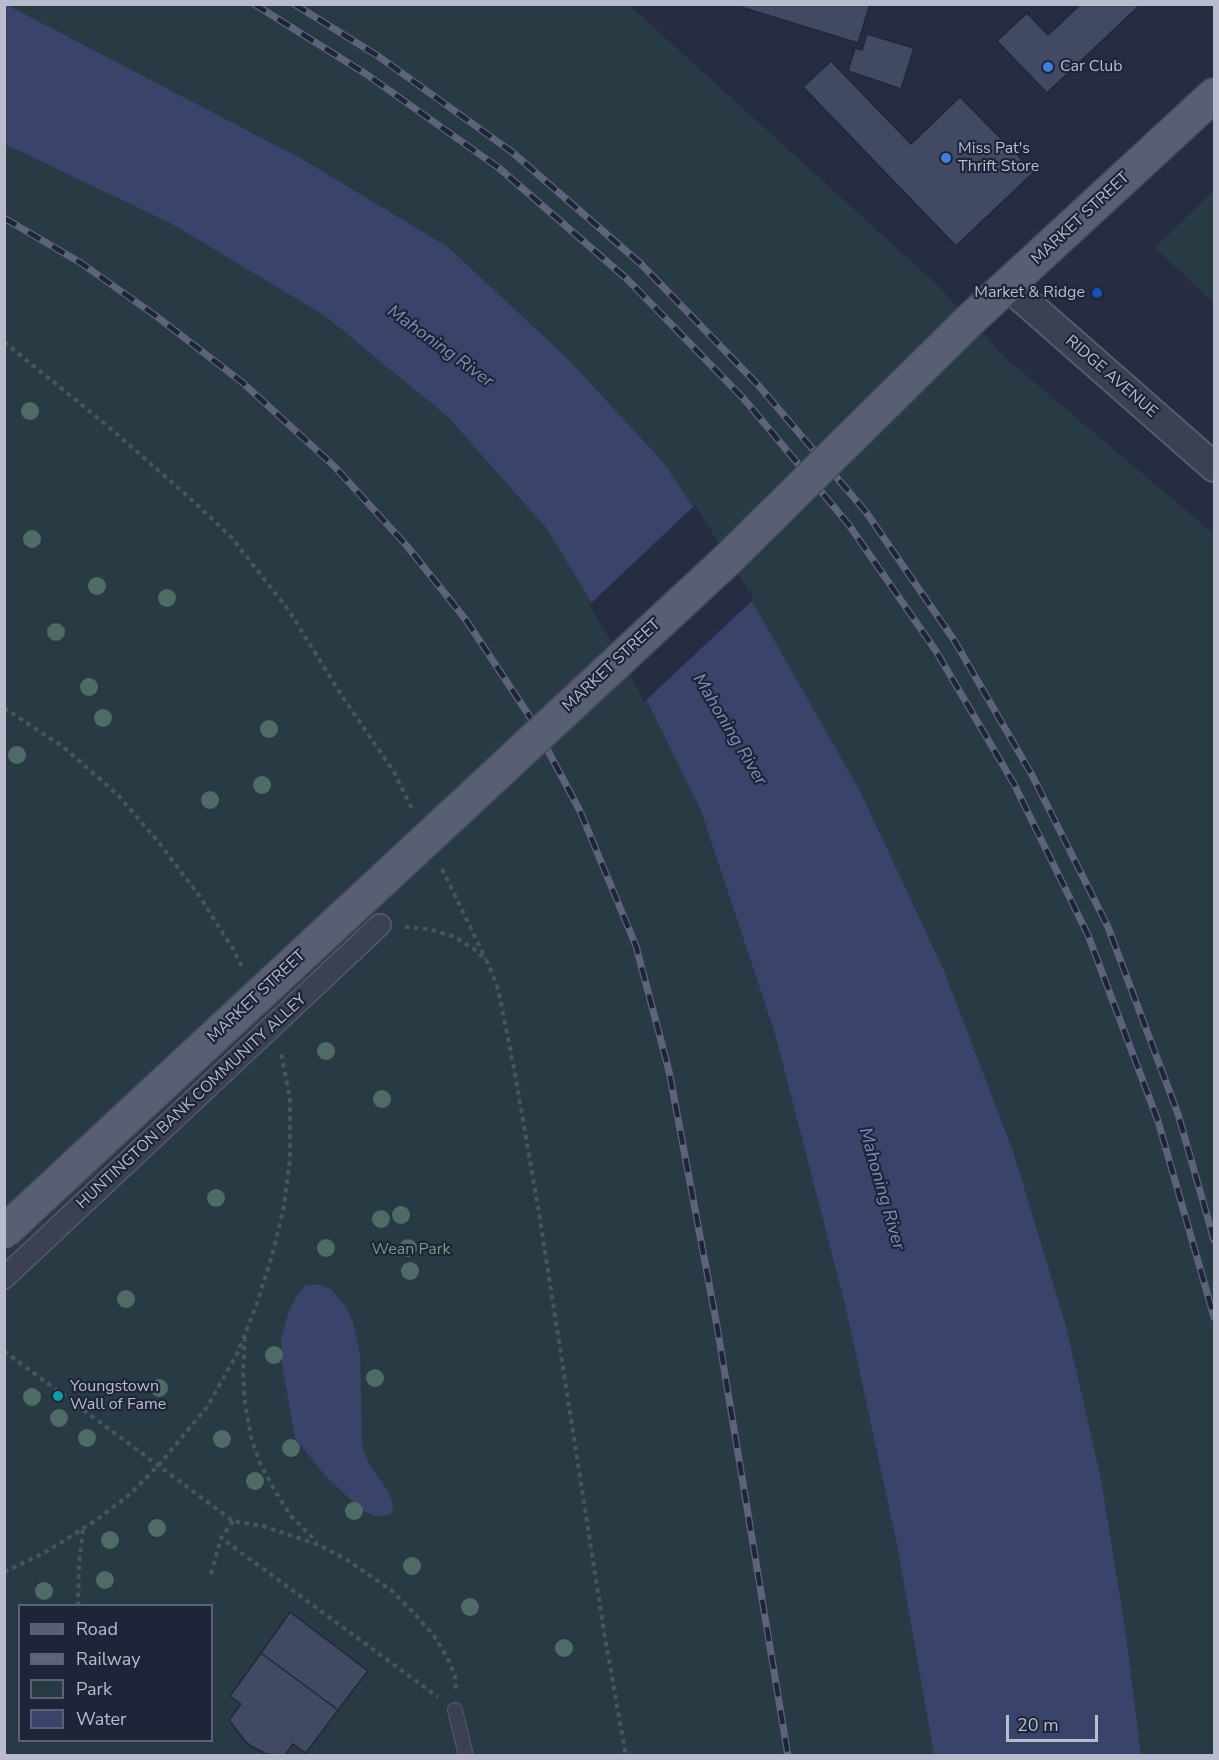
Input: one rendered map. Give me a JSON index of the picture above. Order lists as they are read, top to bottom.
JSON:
{
  "streets": {
    "main road": ["MARKET STREET"],
    "street": ["RIDGE AVENUE", "HUNTINGTON BANK COMMUNITY ALLEY"]
  },
  "crossings": [
    ["MARKET STREET", "RIDGE AVENUE"]
  ],
  "water": ["Mahoning River"],
  "parks": ["Wean Park"],
  "places": [
    "Car Club",
    "Miss Pat's Thrift Store",
    "Market & Ridge",
    "Youngstown Wall of Fame"
  ],
  "legend": [
    "Road",
    "Railway",
    "Park",
    "Water"
  ],
  "scale_bar": "20 m"
}
